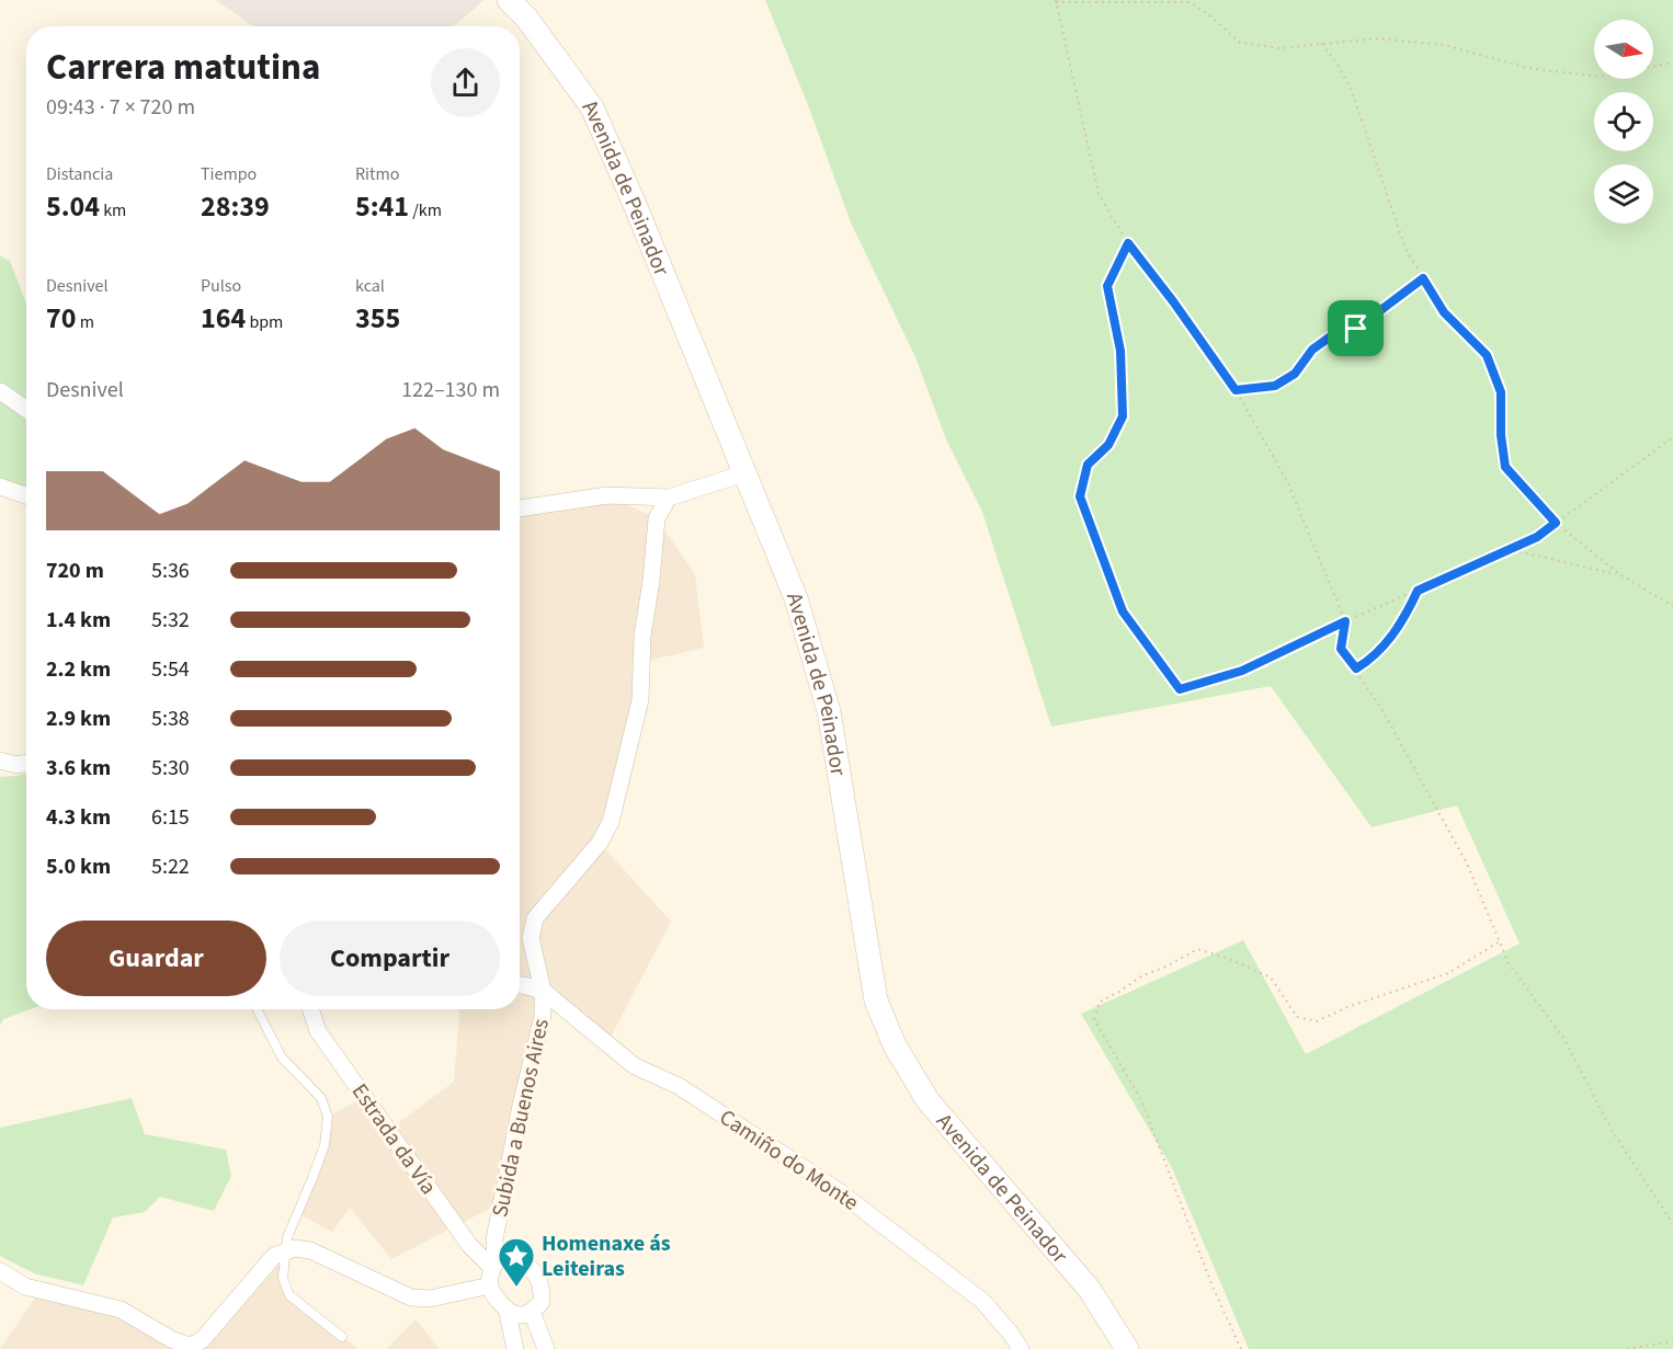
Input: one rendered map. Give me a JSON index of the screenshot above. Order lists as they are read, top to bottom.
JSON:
{
  "streets": {
    "street": [
      "Avenida de Peinador",
      "Subida a Buenos Aires",
      "Estrada da Vía",
      "Camiño do Monte"
    ]
  },
  "crossings": [
    ["Subida a Buenos Aires", "Estrada da Vía"],
    ["Subida a Buenos Aires", "Camiño do Monte"]
  ],
  "places": {
    "place": ["Homenaxe ás Leiteiras"]
  },
  "north": "right",
  "page": {
    "heading": ["Carrera matutina", "09:43 · 7 × 720 m"],
    "stats": [
      ["Distancia", "5.04 km"],
      ["Tiempo", "28:39"],
      ["Ritmo", "5:41 /km"],
      ["Desnivel", "70 m"],
      ["Pulso", "164 bpm"],
      ["kcal", "355"]
    ],
    "chart": ["Desnivel", "122–130 m"],
    "list": [
      {
        "name": "720 m",
        "note": "5:36"
      },
      {
        "name": "1.4 km",
        "note": "5:32"
      },
      {
        "name": "2.2 km",
        "note": "5:54"
      },
      {
        "name": "2.9 km",
        "note": "5:38"
      },
      {
        "name": "3.6 km",
        "note": "5:30"
      },
      {
        "name": "4.3 km",
        "note": "6:15"
      },
      {
        "name": "5.0 km",
        "note": "5:22"
      }
    ],
    "buttons": ["Guardar", "Compartir"]
  }
}
